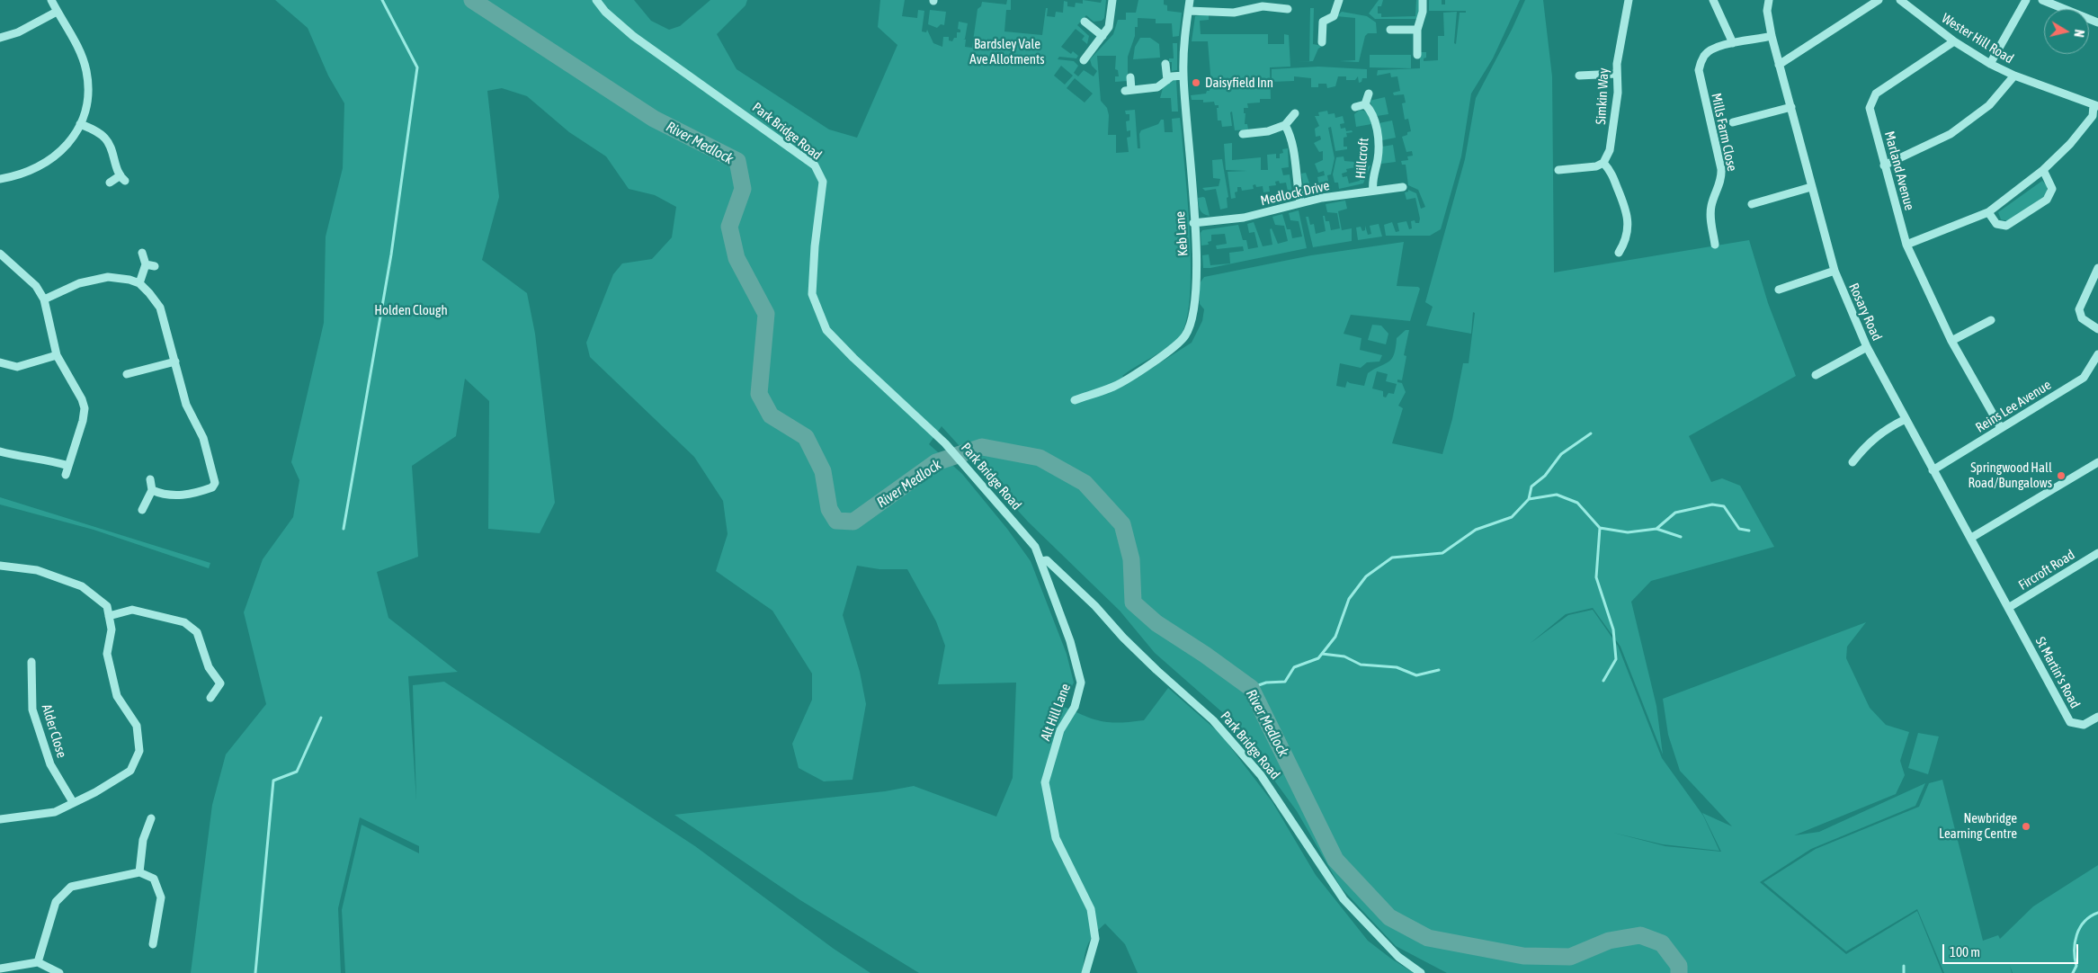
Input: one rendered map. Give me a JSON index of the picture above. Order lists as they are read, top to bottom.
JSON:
{
  "streets": {
    "street": [
      "Wester Hill Road",
      "Simkin Way",
      "Park Bridge Road",
      "Mills Farm Close",
      "Hillcroft",
      "Marland Avenue",
      "Medlock Drive",
      "Keb Lane",
      "Rosary Road",
      "Reins Lee Avenue",
      "Fircroft Road",
      "St Martin's Road",
      "Alt Hill Lane",
      "Alder Close"
    ]
  },
  "crossings": [
    ["Wester Hill Road", "Marland Avenue"],
    ["Park Bridge Road", "Alt Hill Lane"],
    ["Mills Farm Close", "Rosary Road"],
    ["Hillcroft", "Medlock Drive"],
    ["Marland Avenue", "Reins Lee Avenue"],
    ["Medlock Drive", "Keb Lane"],
    ["Rosary Road", "Reins Lee Avenue"],
    ["Rosary Road", "Fircroft Road"],
    ["Rosary Road", "St Martin's Road"],
    ["Fircroft Road", "St Martin's Road"]
  ],
  "water": ["River Medlock"],
  "parks": ["Bardsley Vale Ave Allotments", "Holden Clough"],
  "places": ["Daisyfield Inn", "Springwood Hall Road/Bungalows", "Newbridge Learning Centre"],
  "scale_bar": "100 m",
  "north": "right"
}
